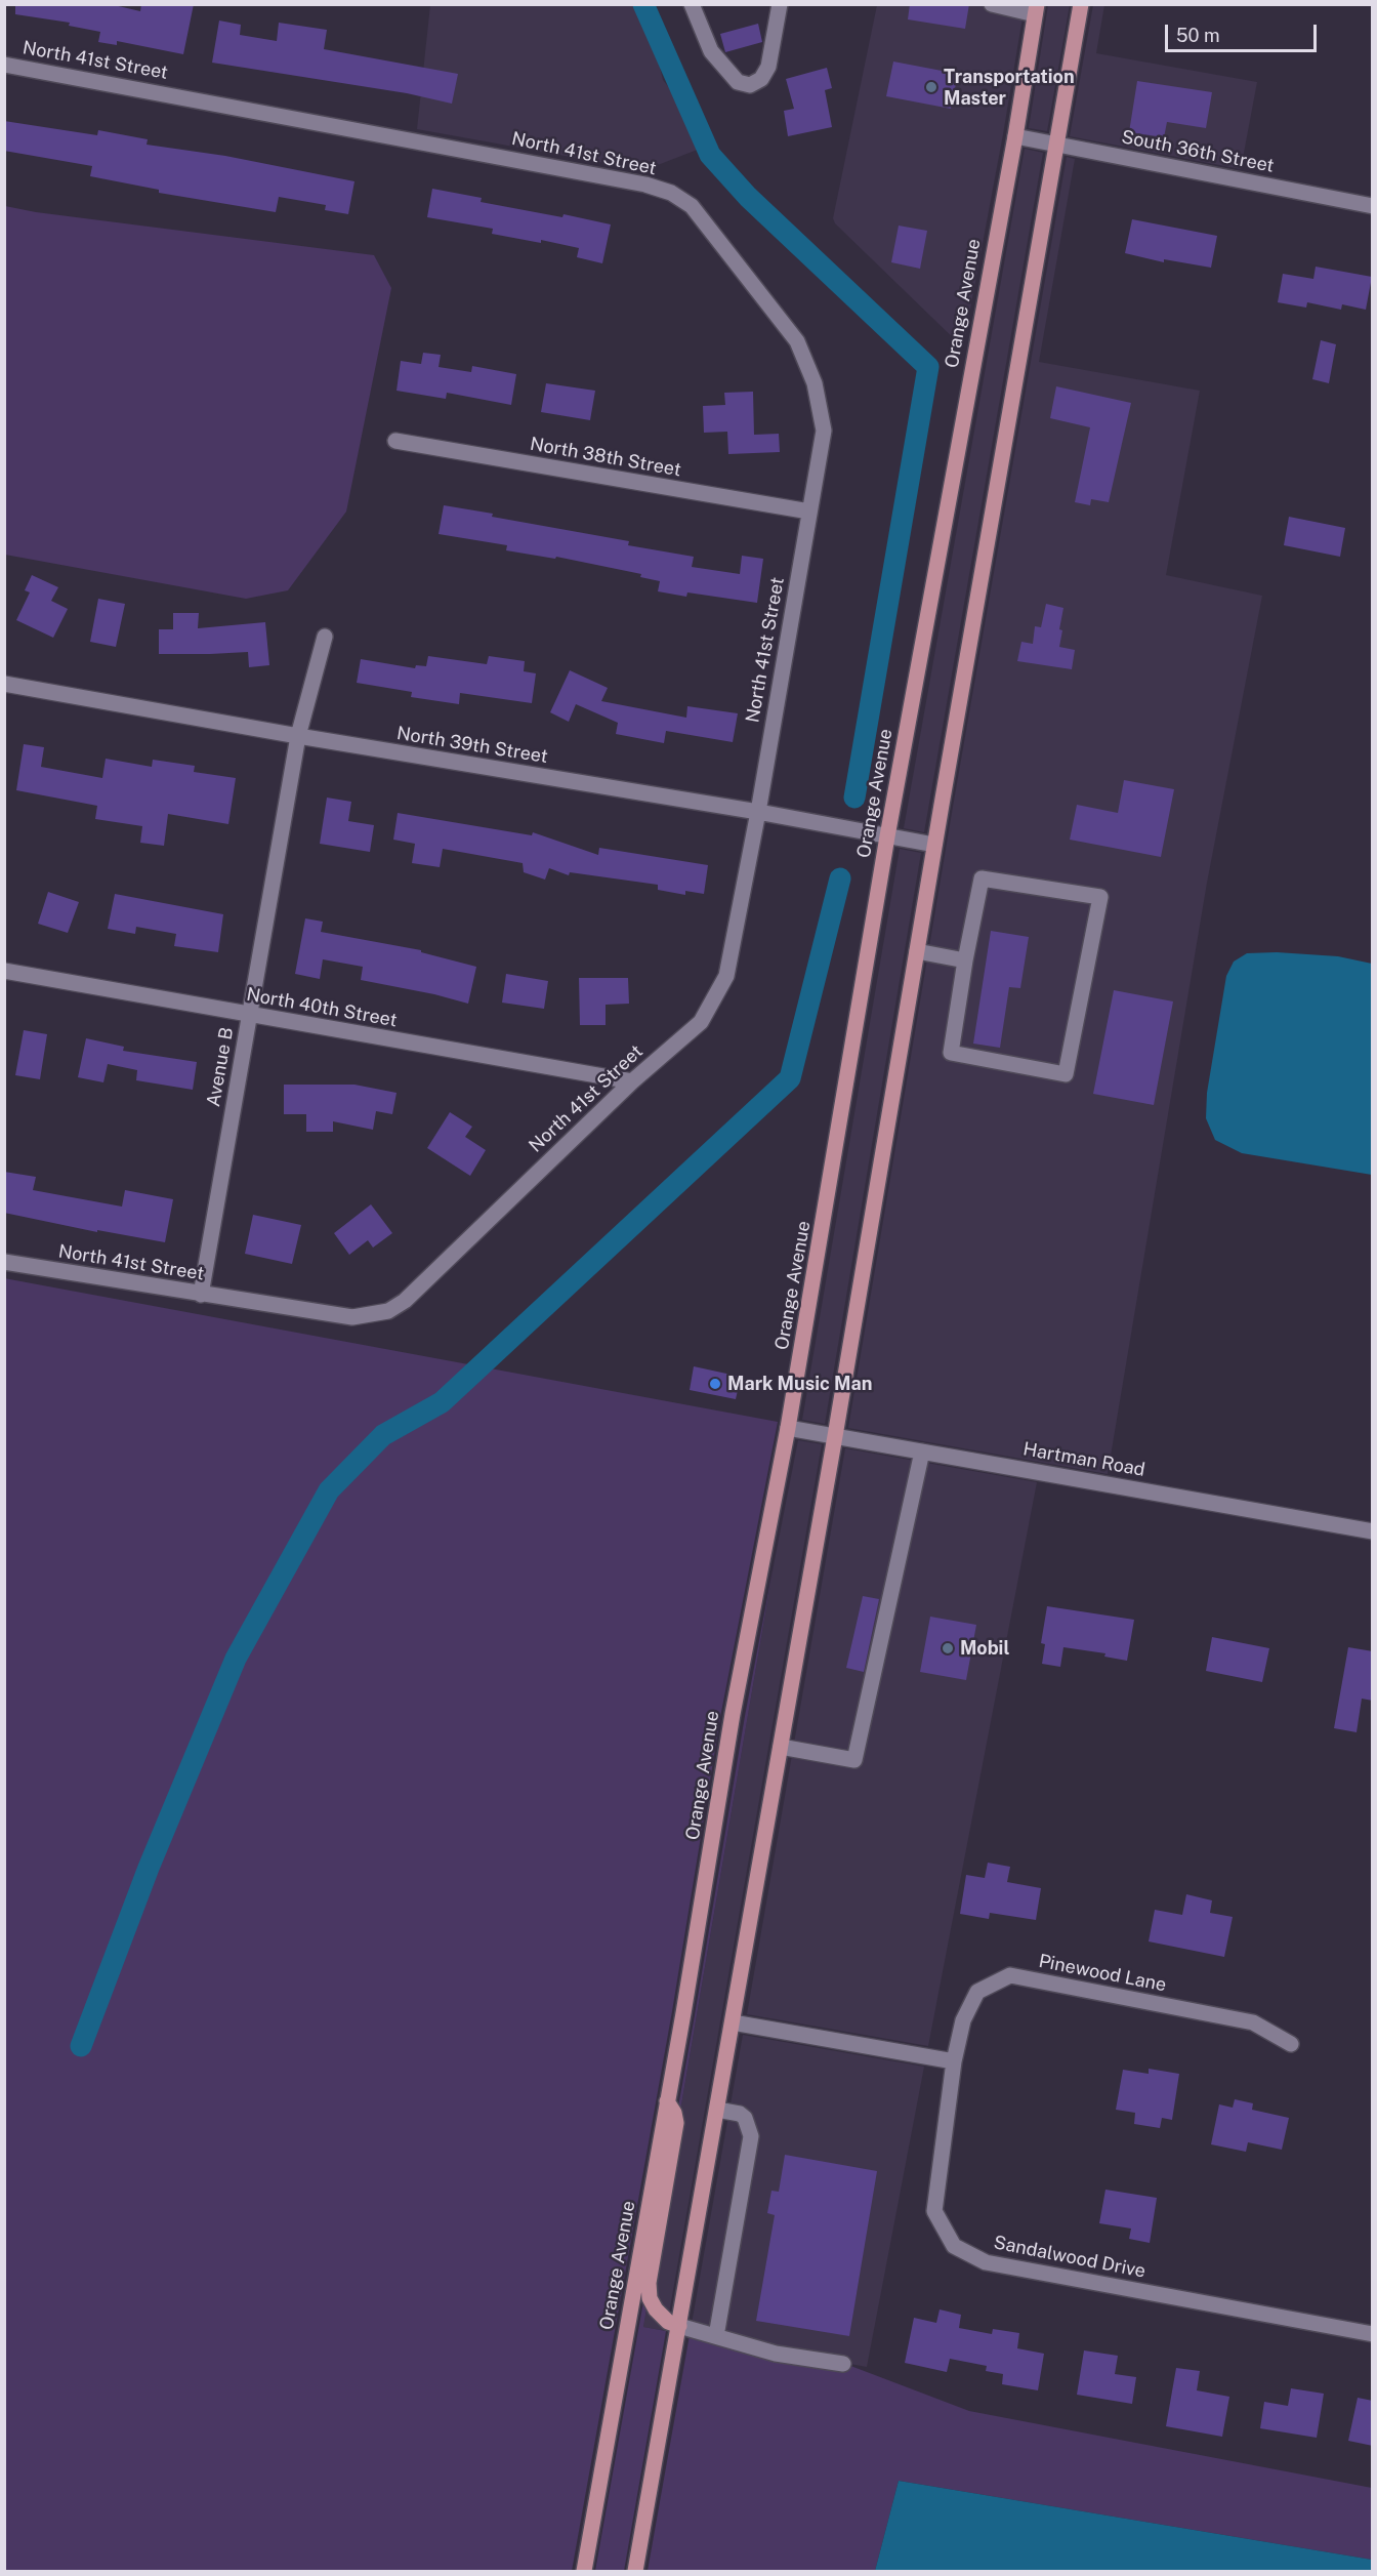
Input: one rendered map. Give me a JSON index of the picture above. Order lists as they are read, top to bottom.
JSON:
{
  "streets": {
    "main road": ["Orange Avenue"],
    "street": [
      "North 41st Street",
      "South 36th Street",
      "North 38th Street",
      "North 39th Street",
      "North 40th Street",
      "Avenue B",
      "Hartman Road",
      "Pinewood Lane",
      "Sandalwood Drive"
    ]
  },
  "crossings": [
    ["North 41st Street", "North 38th Street"],
    ["North 41st Street", "North 39th Street"],
    ["North 41st Street", "North 40th Street"],
    ["North 41st Street", "Avenue B"],
    ["South 36th Street", "Orange Avenue"],
    ["Orange Avenue", "North 39th Street"],
    ["Orange Avenue", "Hartman Road"],
    ["North 39th Street", "Avenue B"],
    ["North 40th Street", "Avenue B"],
    ["Pinewood Lane", "Sandalwood Drive"]
  ],
  "places": ["Transportation Master", "Mark Music Man", "Mobil"],
  "scale_bar": "50 m"
}
